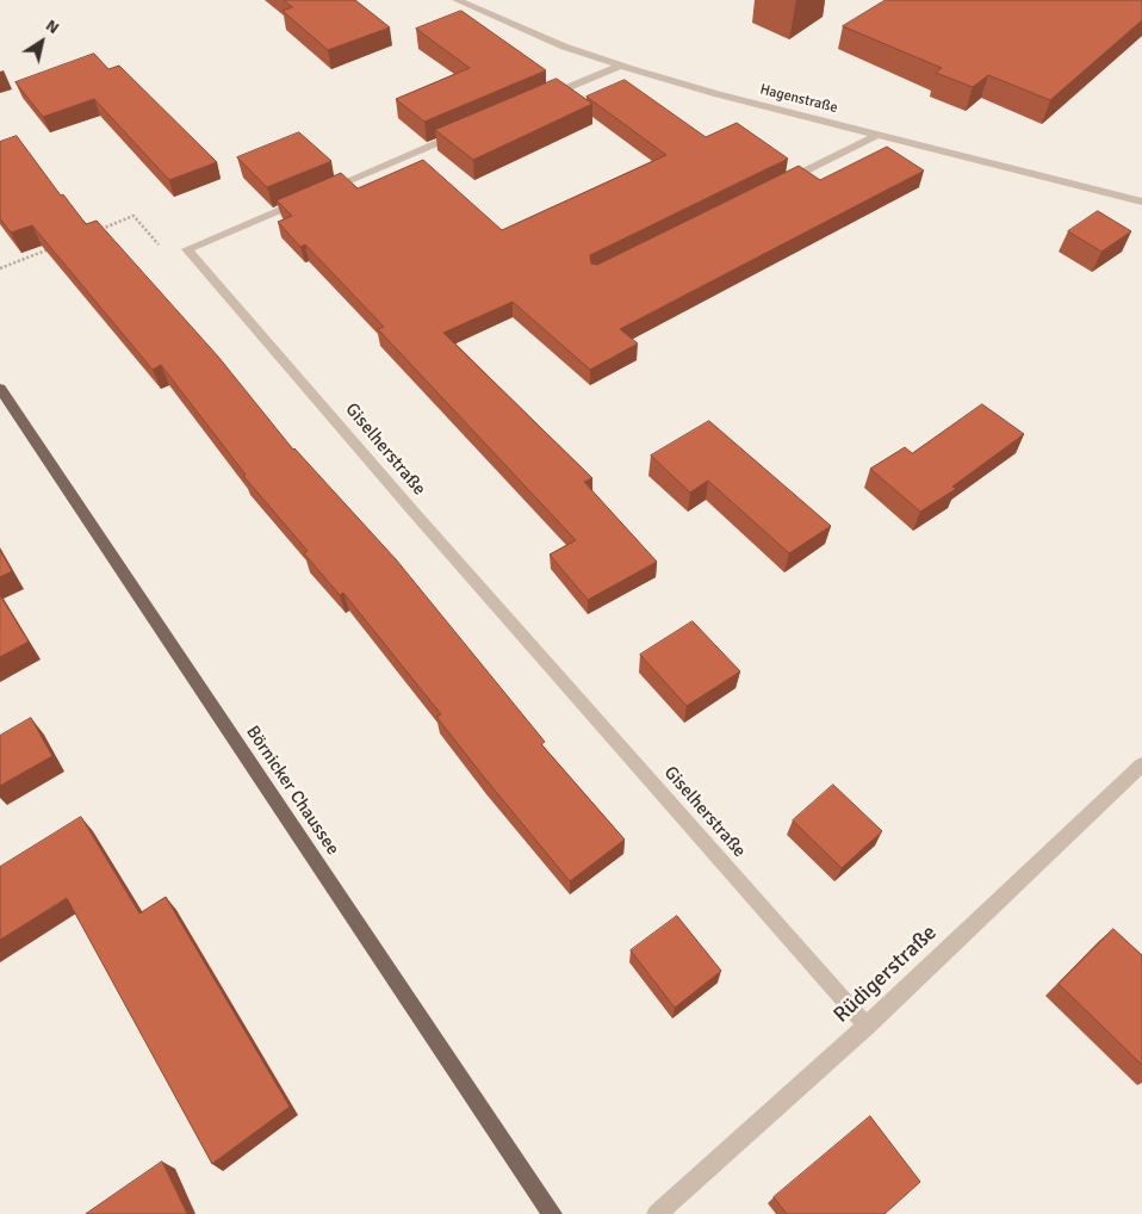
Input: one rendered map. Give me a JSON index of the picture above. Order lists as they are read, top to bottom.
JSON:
{
  "streets": {
    "main road": ["Börnicker Chaussee"],
    "street": ["Hagenstraße", "Giselherstraße", "Rüdigerstraße"]
  },
  "crossings": [
    ["Giselherstraße", "Rüdigerstraße"]
  ],
  "north": "top right"
}
